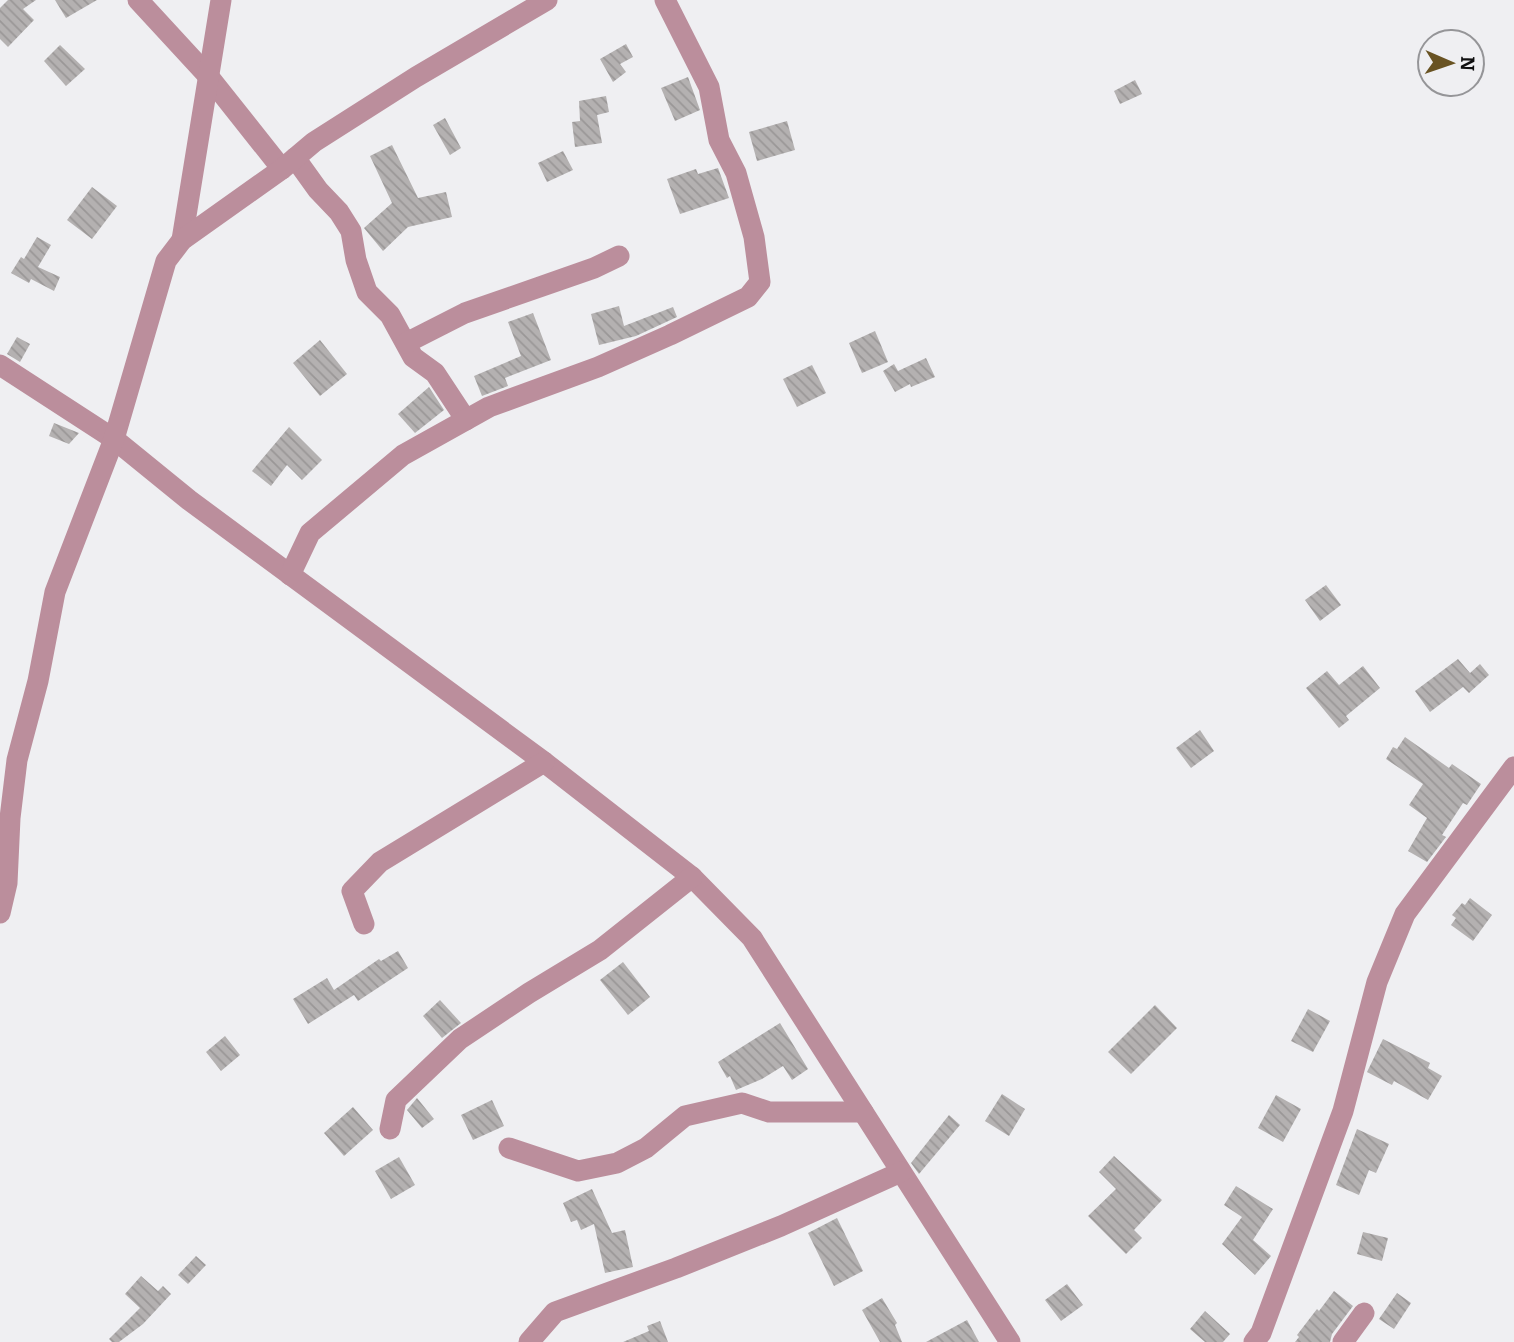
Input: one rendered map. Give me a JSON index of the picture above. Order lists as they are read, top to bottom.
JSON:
{
  "north": "right"
}
